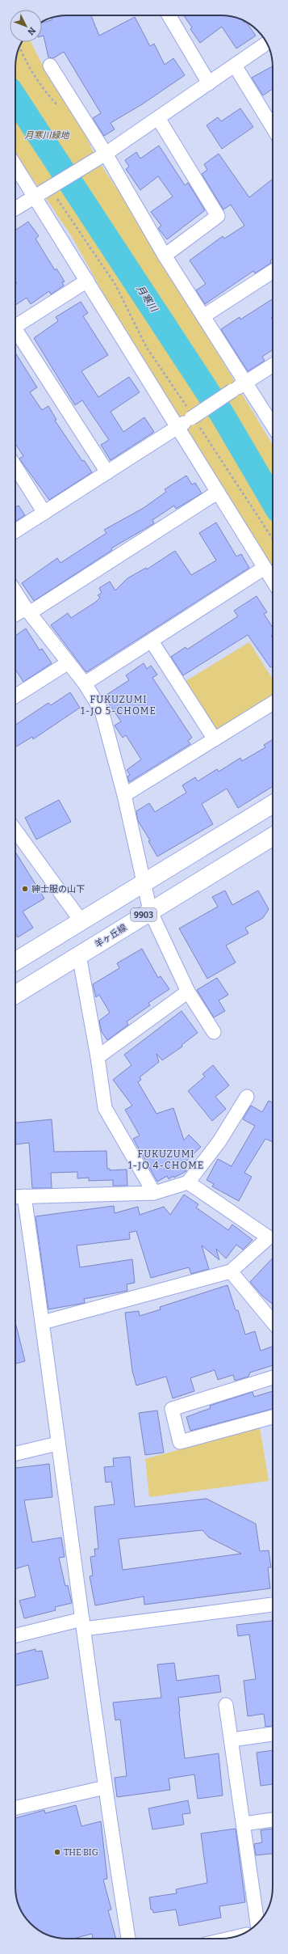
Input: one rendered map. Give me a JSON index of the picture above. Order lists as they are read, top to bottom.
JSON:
{
  "streets": {
    "main road": ["9903", "羊ヶ丘線"]
  },
  "districts": ["FUKUZUMI 1-JO 5-CHOME", "FUKUZUMI 1-JO 4-CHOME"],
  "water": ["月寒川"],
  "parks": ["月寒川緑地"],
  "places": ["紳士服の山下", "THE BIG"],
  "north": "bottom right"
}
